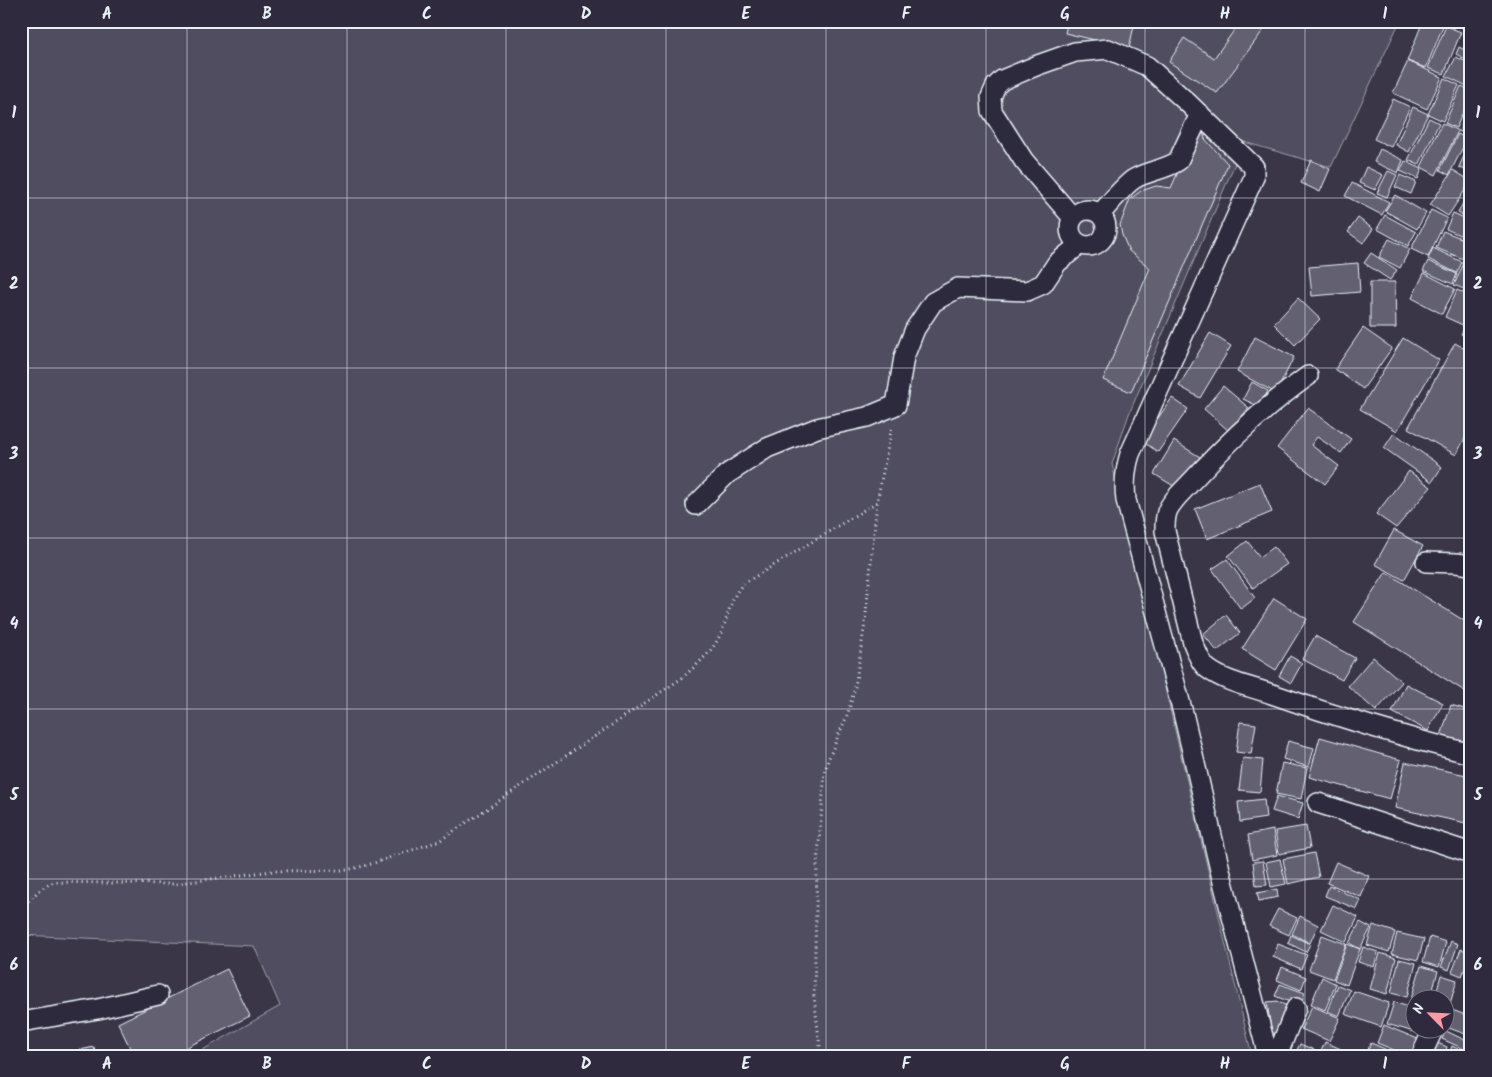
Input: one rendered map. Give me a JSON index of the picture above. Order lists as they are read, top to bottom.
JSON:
{
  "north": "top left",
  "grid": {
    "columns": [
      "A",
      "B",
      "C",
      "D",
      "E",
      "F",
      "G",
      "H",
      "I"
    ],
    "rows": [
      "1",
      "2",
      "3",
      "4",
      "5",
      "6"
    ]
  }
}
